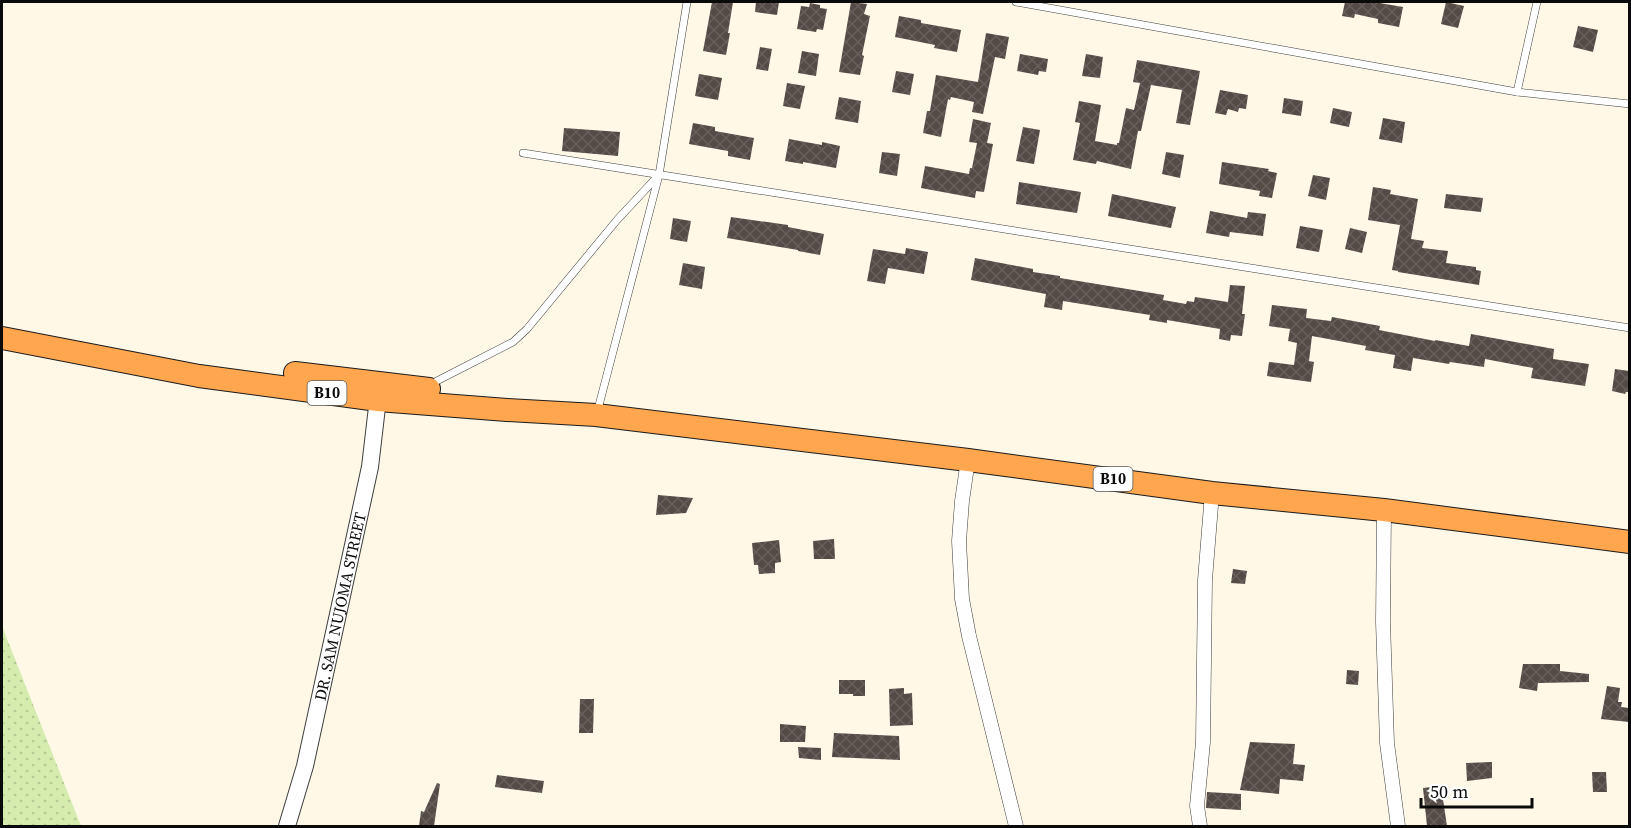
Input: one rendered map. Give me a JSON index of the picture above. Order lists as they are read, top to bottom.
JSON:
{
  "streets": {
    "highway": ["B10"],
    "street": ["DR. SAM NUJOMA STREET"]
  },
  "crossings": [
    ["B10", "DR. SAM NUJOMA STREET"]
  ],
  "scale_bar": "50 m"
}
